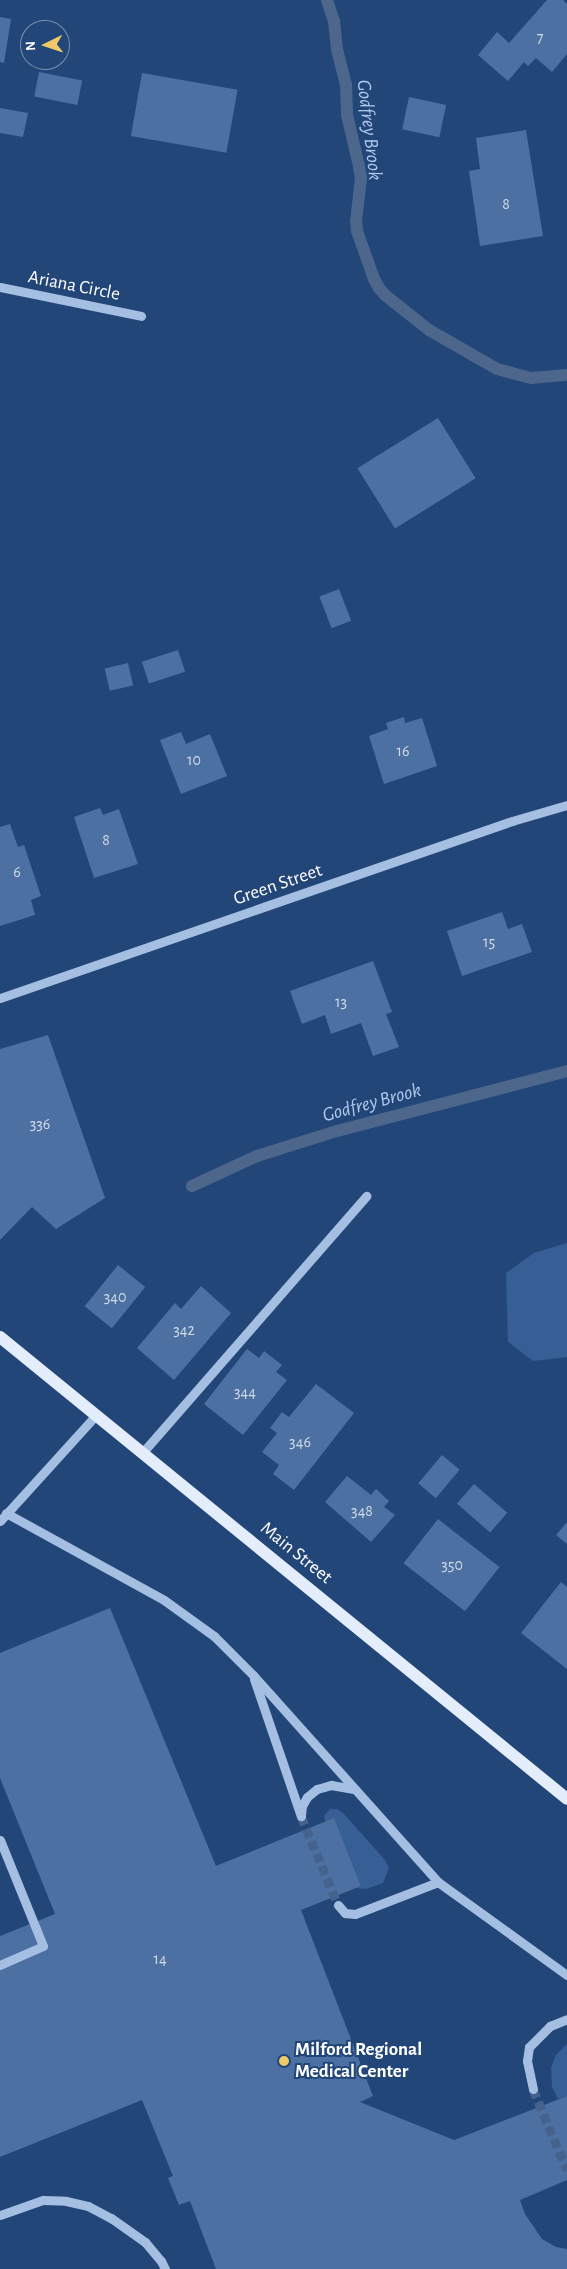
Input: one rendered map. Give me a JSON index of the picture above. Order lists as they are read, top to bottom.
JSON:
{
  "streets": {
    "main road": ["Main Street"],
    "street": ["Ariana Circle", "Green Street"]
  },
  "water": ["Godfrey Brook"],
  "places": ["Milford Regional Medical Center"],
  "house_numbers": [
    "7",
    "8",
    "16",
    "10",
    "8",
    "6",
    "15",
    "13",
    "336",
    "340",
    "342",
    "344",
    "346",
    "348",
    "350",
    "14"
  ],
  "north": "left"
}
